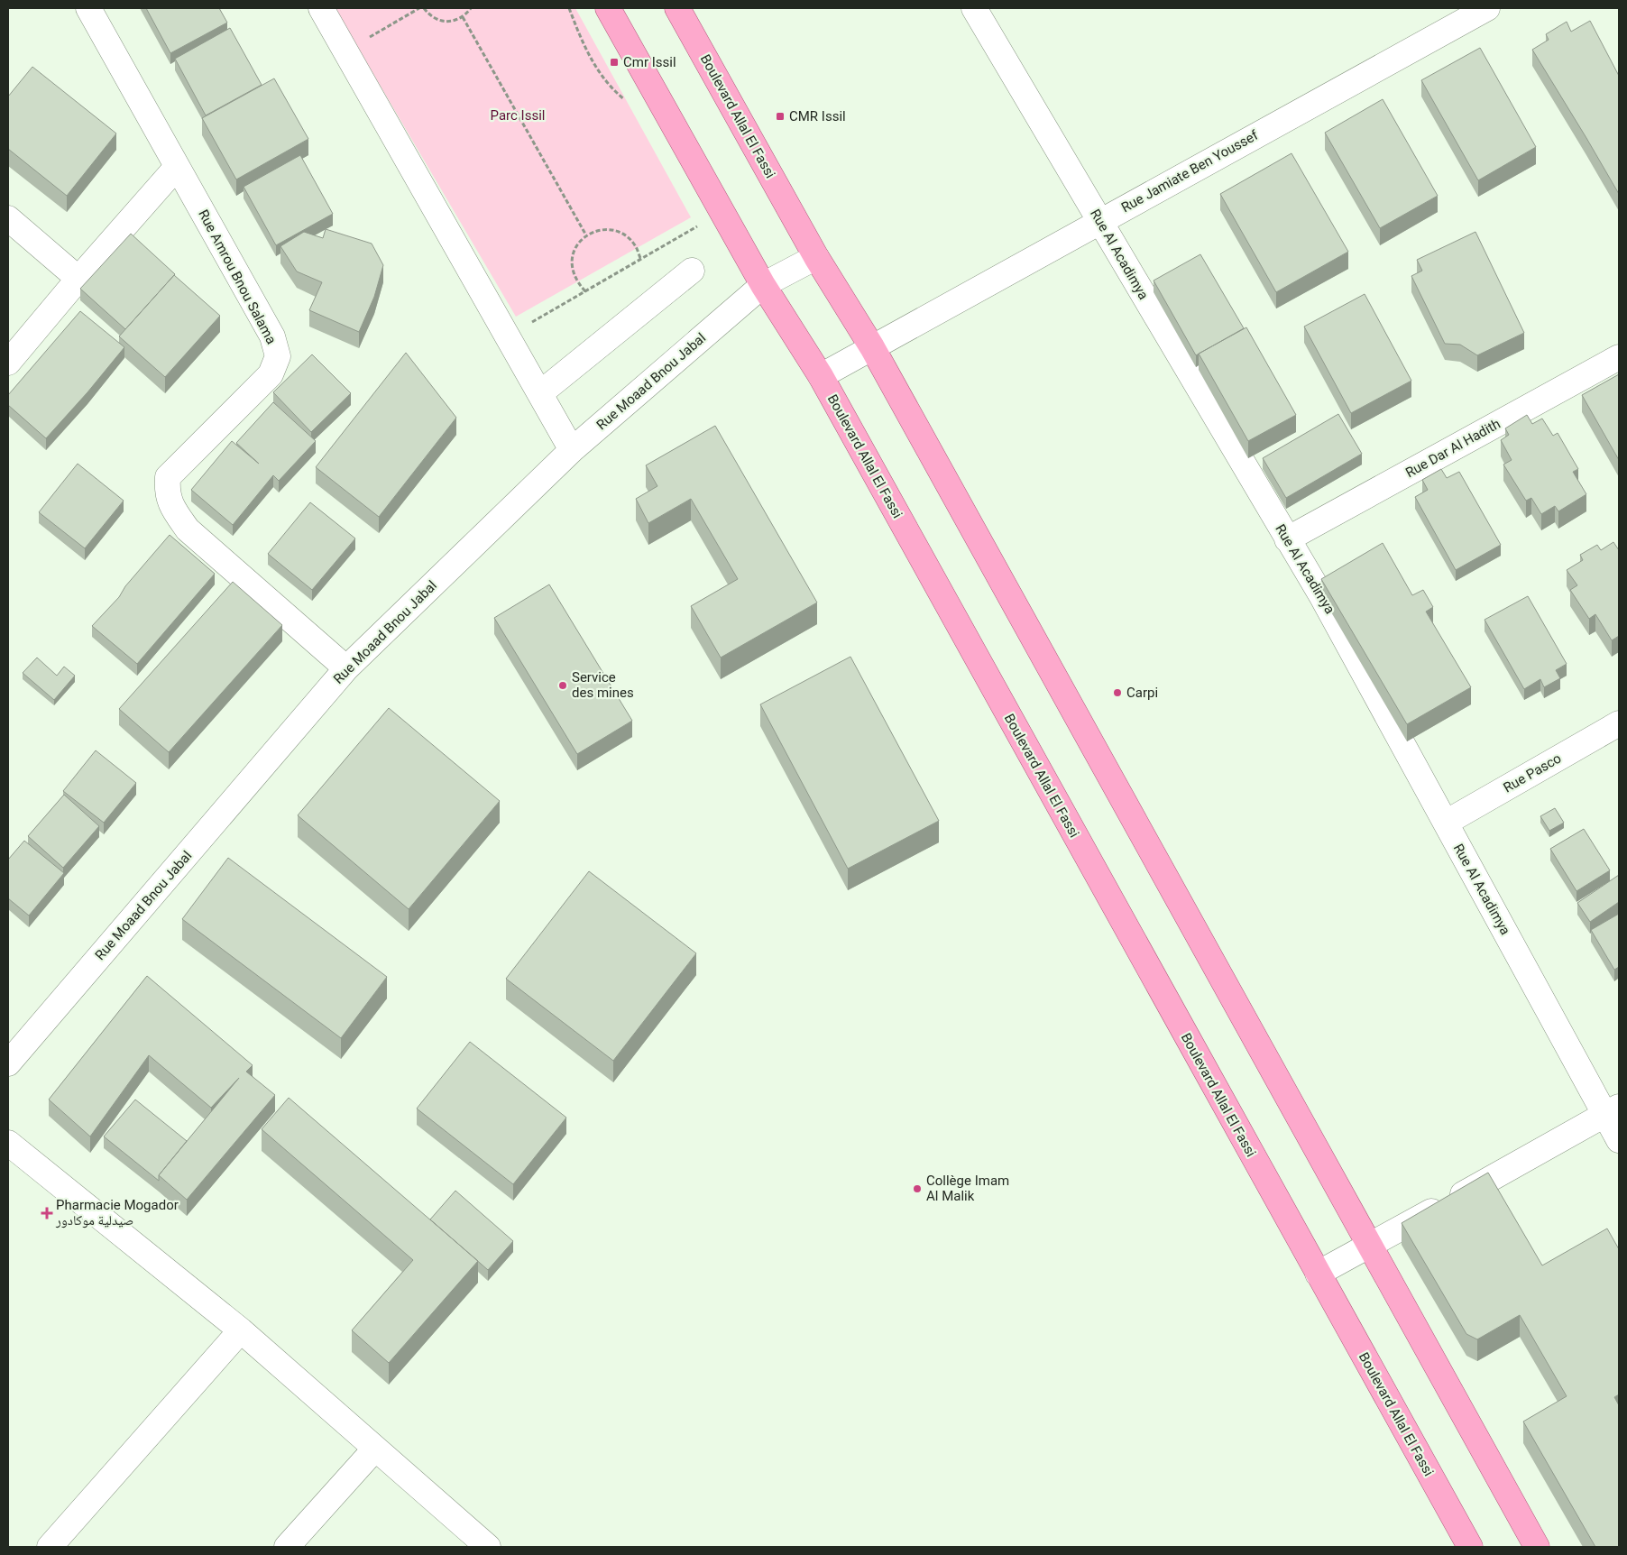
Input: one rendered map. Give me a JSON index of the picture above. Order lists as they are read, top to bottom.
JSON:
{
  "streets": {
    "main road": ["Boulevard Allal El Fassi"],
    "street": [
      "Rue Jamiate Ben Youssef",
      "Rue Al Acadimya",
      "Rue Amrou Bnou Salama",
      "Rue Moaad Bnou Jabal",
      "Rue Dar Al Hadith",
      "Rue Pasco"
    ]
  },
  "crossings": [
    ["Boulevard Allal El Fassi", "Rue Jamiate Ben Youssef"],
    ["Boulevard Allal El Fassi", "Rue Moaad Bnou Jabal"],
    ["Rue Jamiate Ben Youssef", "Rue Al Acadimya"],
    ["Rue Al Acadimya", "Rue Dar Al Hadith"],
    ["Rue Al Acadimya", "Rue Pasco"],
    ["Rue Amrou Bnou Salama", "Rue Moaad Bnou Jabal"]
  ],
  "parks": ["Parc Issil"],
  "places": {
    "transit": ["Cmr Issil", "CMR Issil"],
    "other": ["Service des mines", "Carpi", "Collège Imam Al Malik"],
    "health": ["Pharmacie Mogador صيدلية موكادور"]
  }
}
